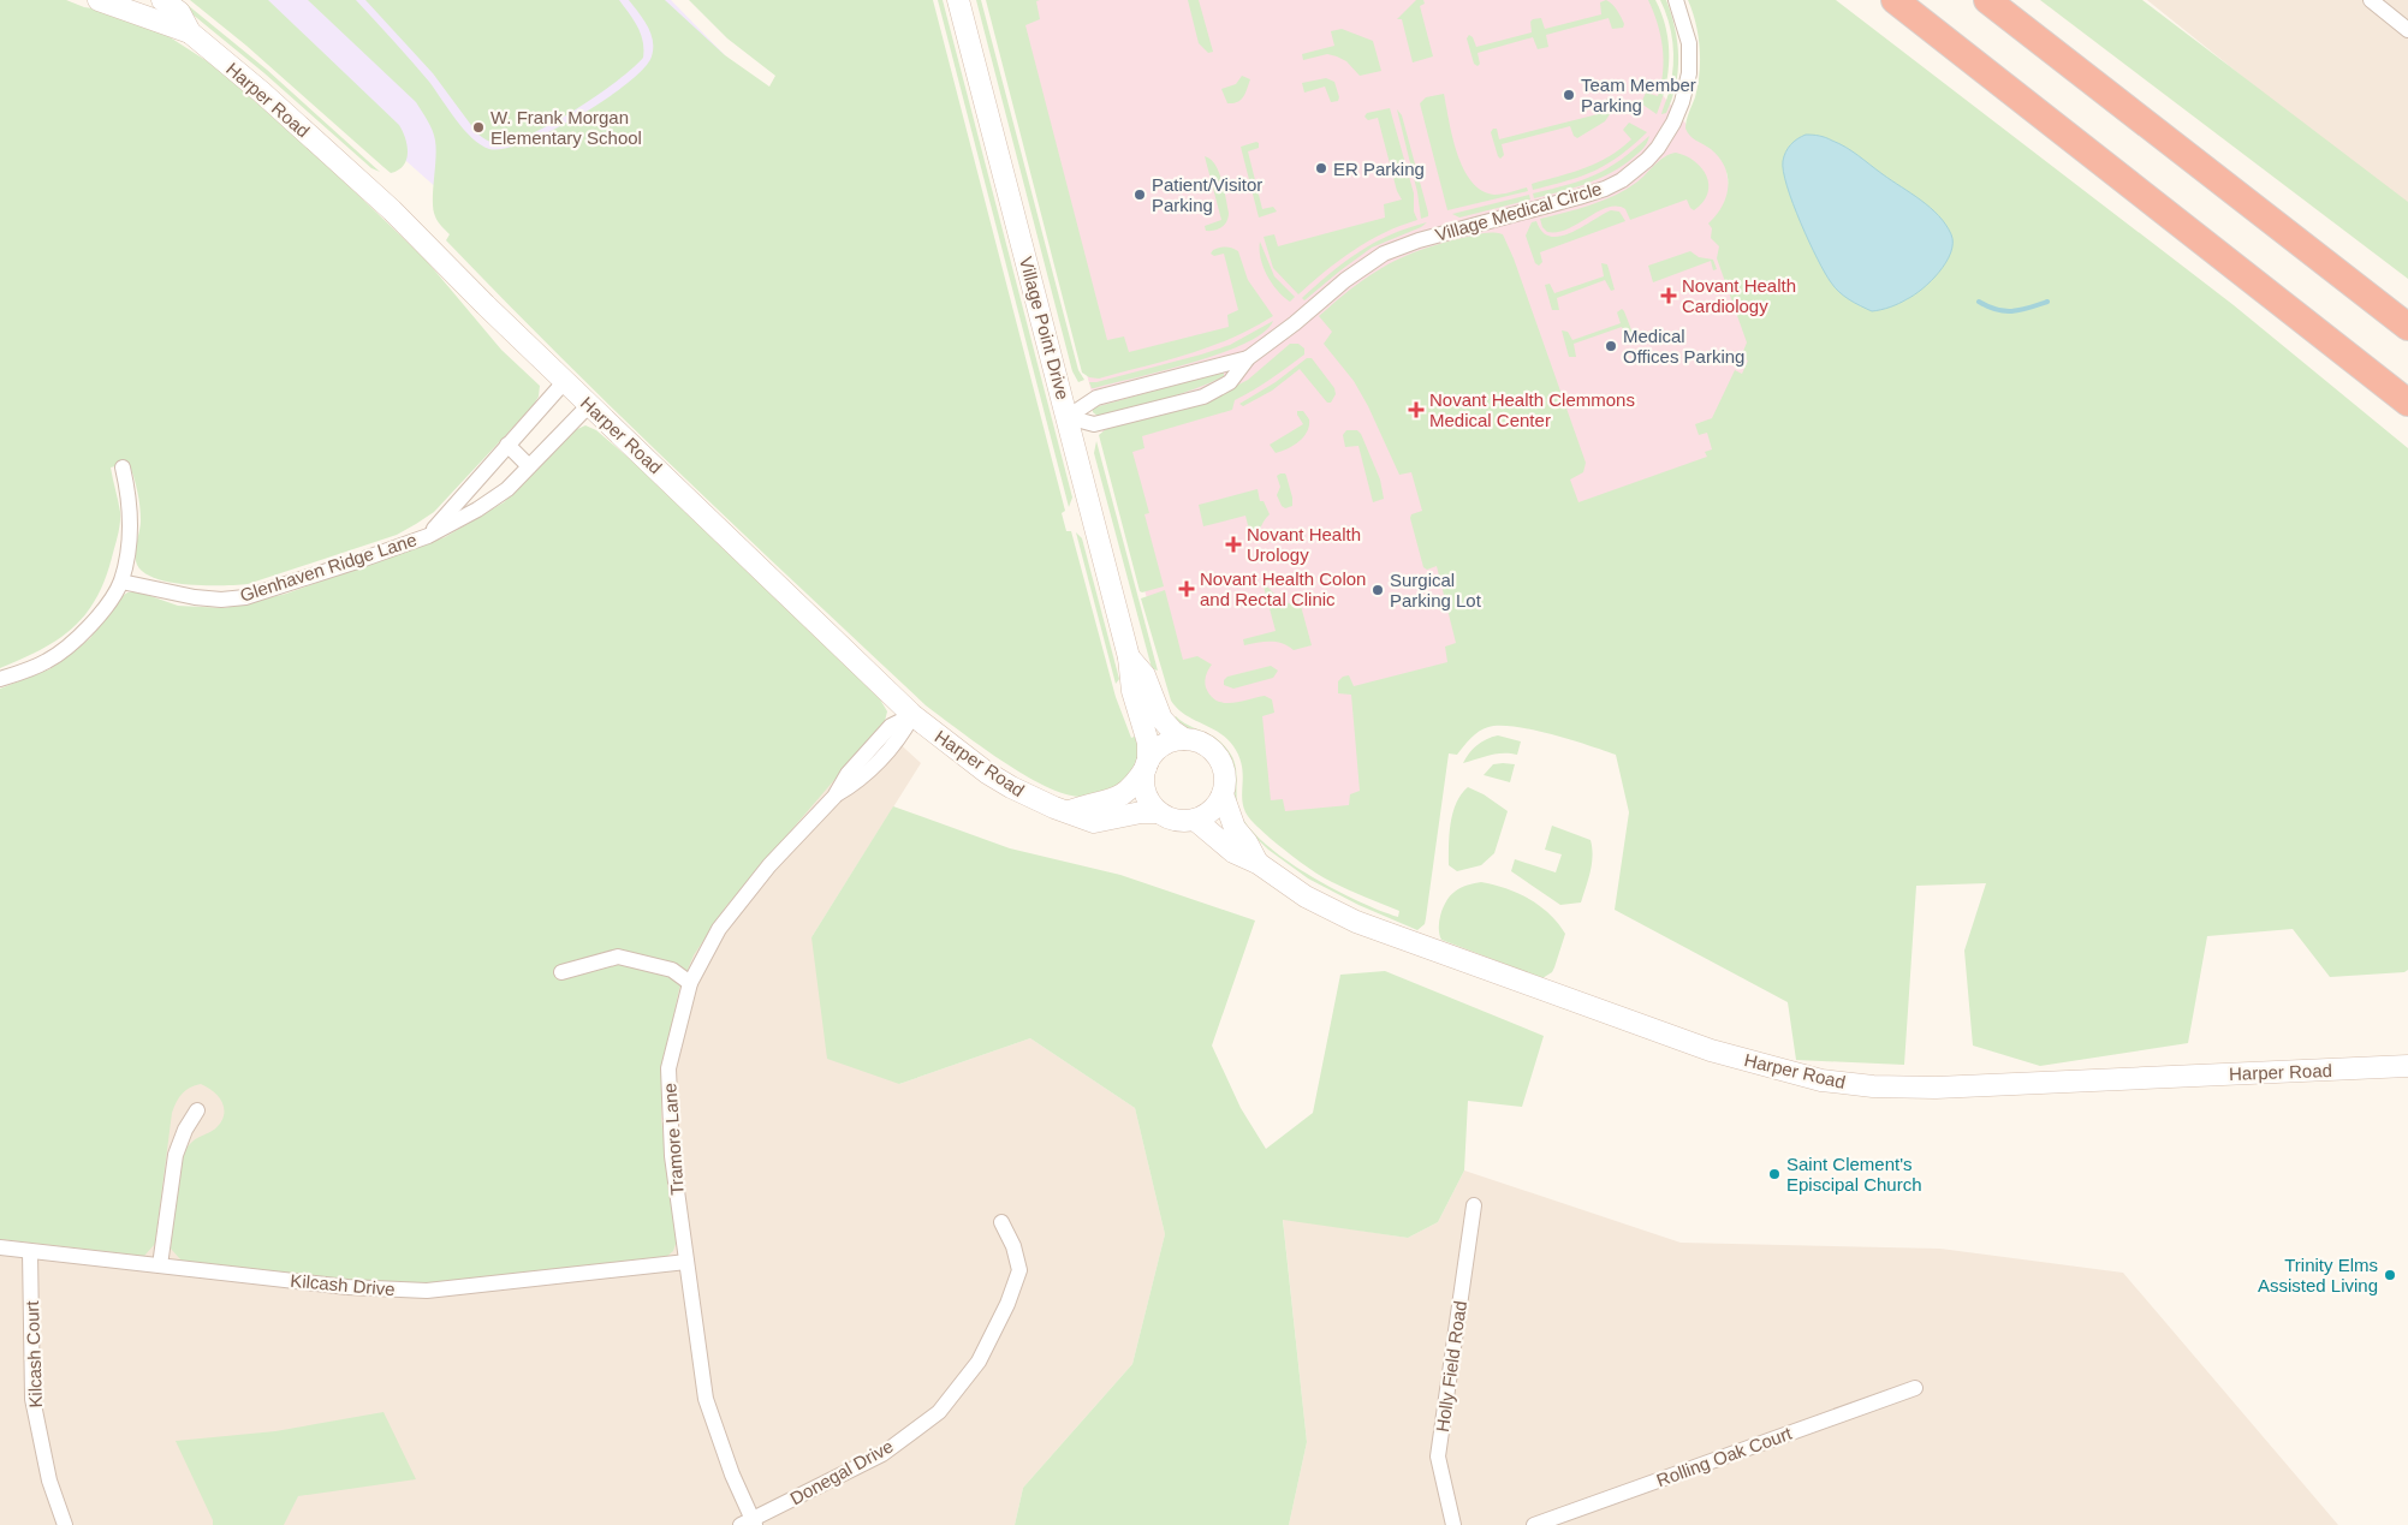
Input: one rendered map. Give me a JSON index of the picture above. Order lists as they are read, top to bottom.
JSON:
{
  "streets": {
    "main road": ["Harper Road", "Village Point Drive"],
    "street": [
      "Village Medical Circle",
      "Glenhaven Ridge Lane",
      "Tramore Lane",
      "Kilcash Drive",
      "Kilcash Court",
      "Holly Field Road",
      "Rolling Oak Court",
      "Donegal Drive"
    ]
  },
  "crossings": [
    ["Harper Road", "Village Point Drive"],
    ["Harper Road", "Glenhaven Ridge Lane"],
    ["Harper Road", "Tramore Lane"],
    ["Village Medical Circle", "Village Point Drive"],
    ["Tramore Lane", "Kilcash Drive"],
    ["Tramore Lane", "Donegal Drive"],
    ["Kilcash Drive", "Kilcash Court"]
  ],
  "places": {
    "other": [
      "Team Member Parking",
      "W. Frank Morgan Elementary School",
      "ER Parking",
      "Patient/Visitor Parking",
      "Medical Offices Parking",
      "Surgical Parking Lot",
      "Saint Clement's Episcipal Church",
      "Trinity Elms Assisted Living"
    ],
    "health": [
      "Novant Health Cardiology",
      "Novant Health Clemmons Medical Center",
      "Novant Health Urology",
      "Novant Health Colon and Rectal Clinic"
    ]
  }
}
